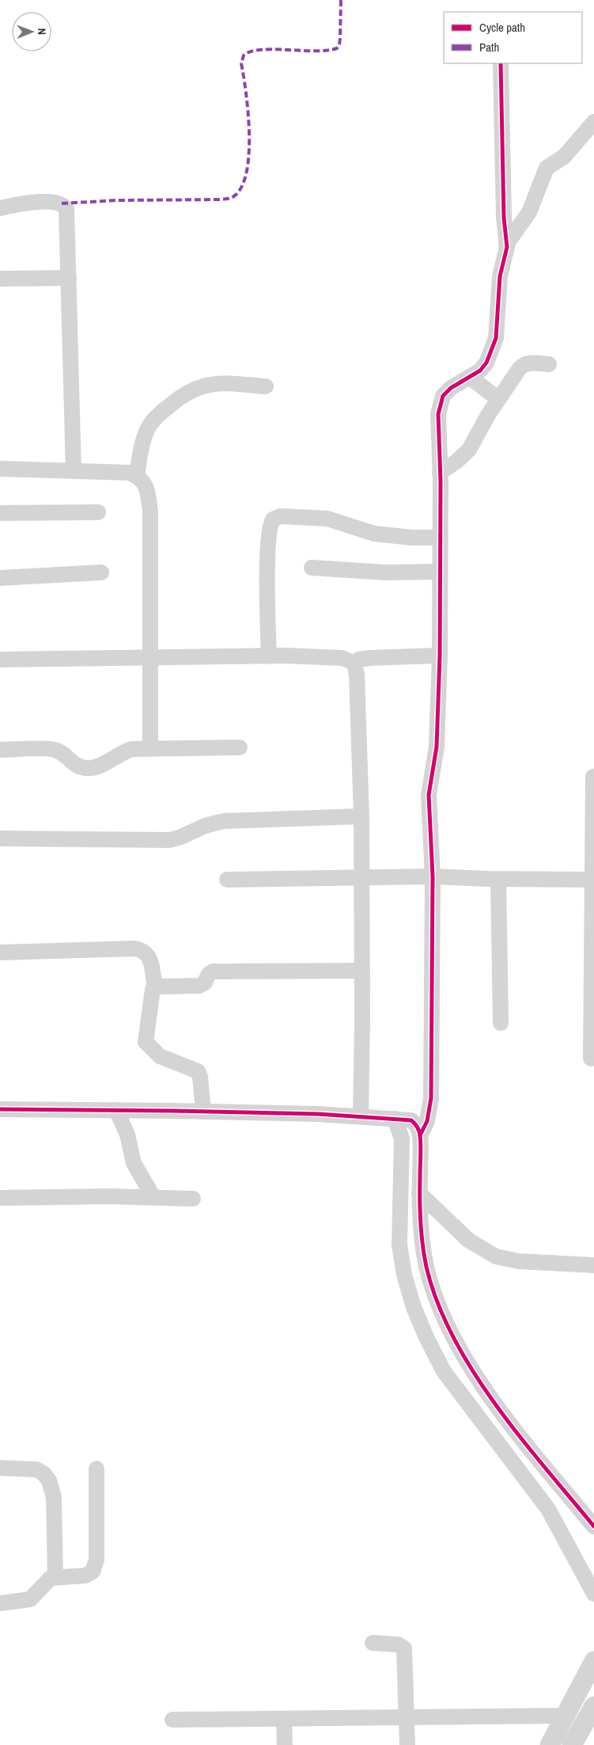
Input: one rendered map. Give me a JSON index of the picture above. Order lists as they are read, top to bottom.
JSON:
{
  "legend": ["Cycle path", "Path"],
  "north": "right"
}
